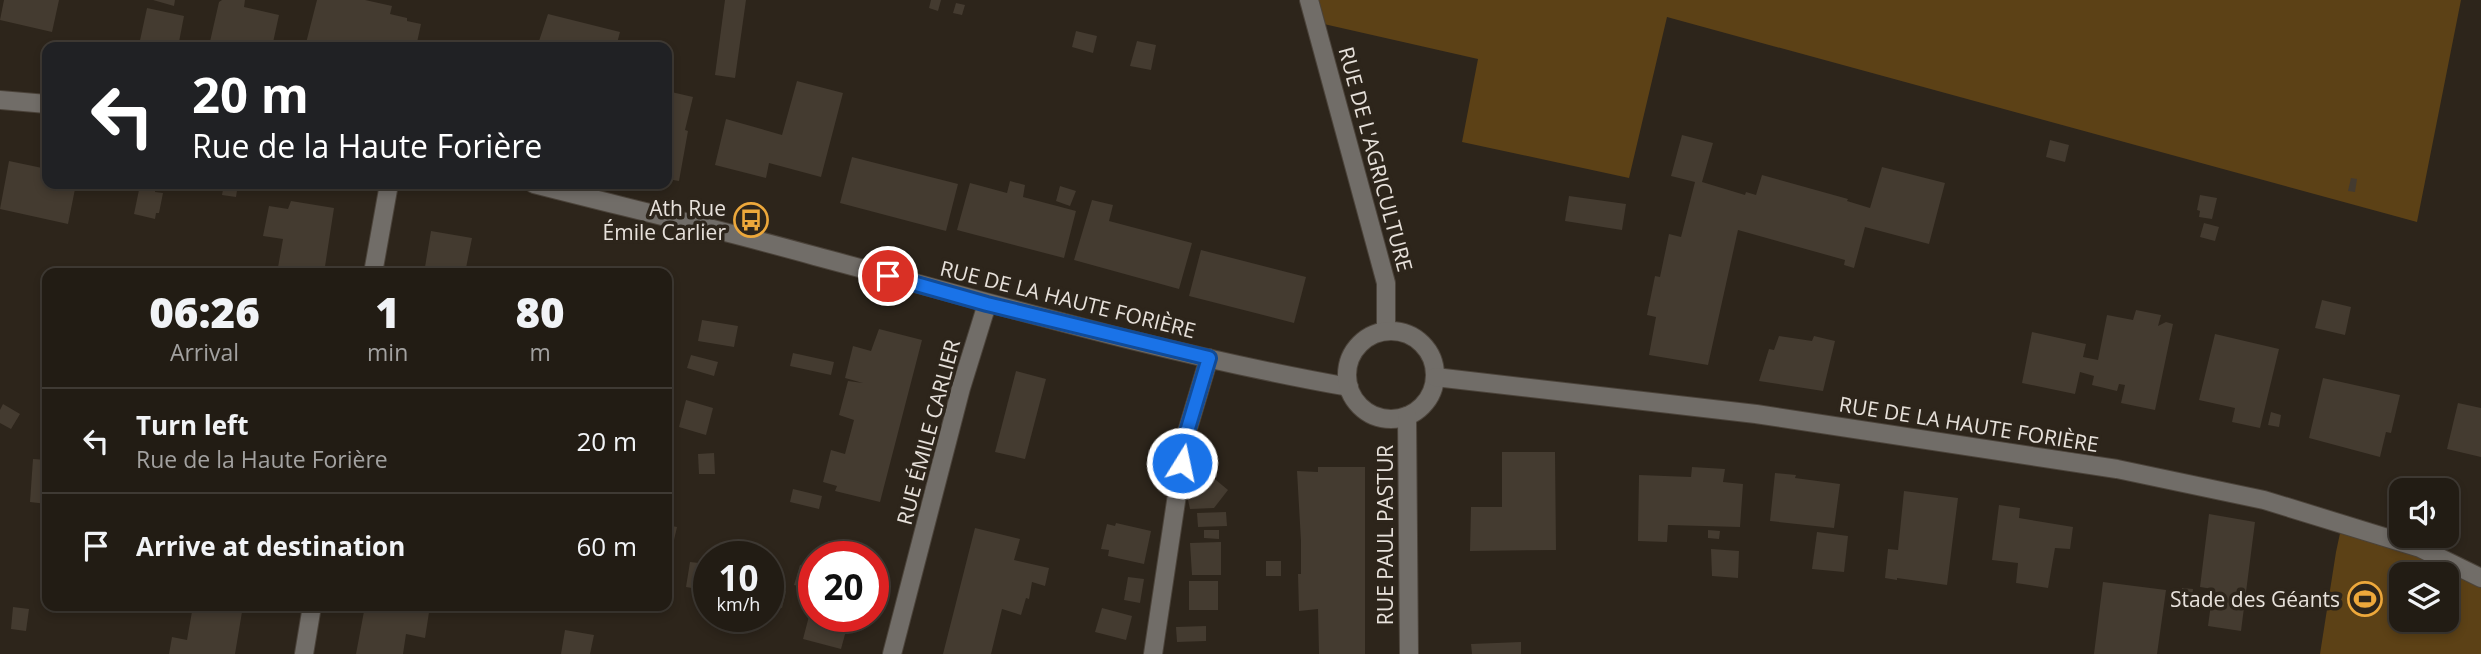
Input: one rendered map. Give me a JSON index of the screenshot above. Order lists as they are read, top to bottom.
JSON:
{
  "streets": {
    "street": [
      "RUE DE L'AGRICULTURE",
      "RUE DE LA HAUTE FORIÈRE",
      "RUE ÉMILE CARLIER",
      "RUE PAUL PASTUR"
    ]
  },
  "crossings": [
    ["RUE DE L'AGRICULTURE", "RUE DE LA HAUTE FORIÈRE"],
    ["RUE DE L'AGRICULTURE", "RUE PAUL PASTUR"],
    ["RUE DE LA HAUTE FORIÈRE", "RUE ÉMILE CARLIER"],
    ["RUE DE LA HAUTE FORIÈRE", "RUE PAUL PASTUR"]
  ],
  "places": {
    "bus stop": ["Ath Rue Émile Carlier"],
    "sports": ["Stade des Géants"]
  },
  "page": {
    "turn": ["20 m", "Rue de la Haute Forière"],
    "eta": [
      "06:26",
      "Arrival",
      "1",
      "min",
      "80",
      "m"
    ],
    "list": [
      {
        "name": "Turn left",
        "note": "Rue de la Haute Forière",
        "value": "20 m"
      },
      {
        "name": "Arrive at destination",
        "value": "60 m"
      }
    ],
    "speed": "10 km/h",
    "limit": "20"
  }
}
